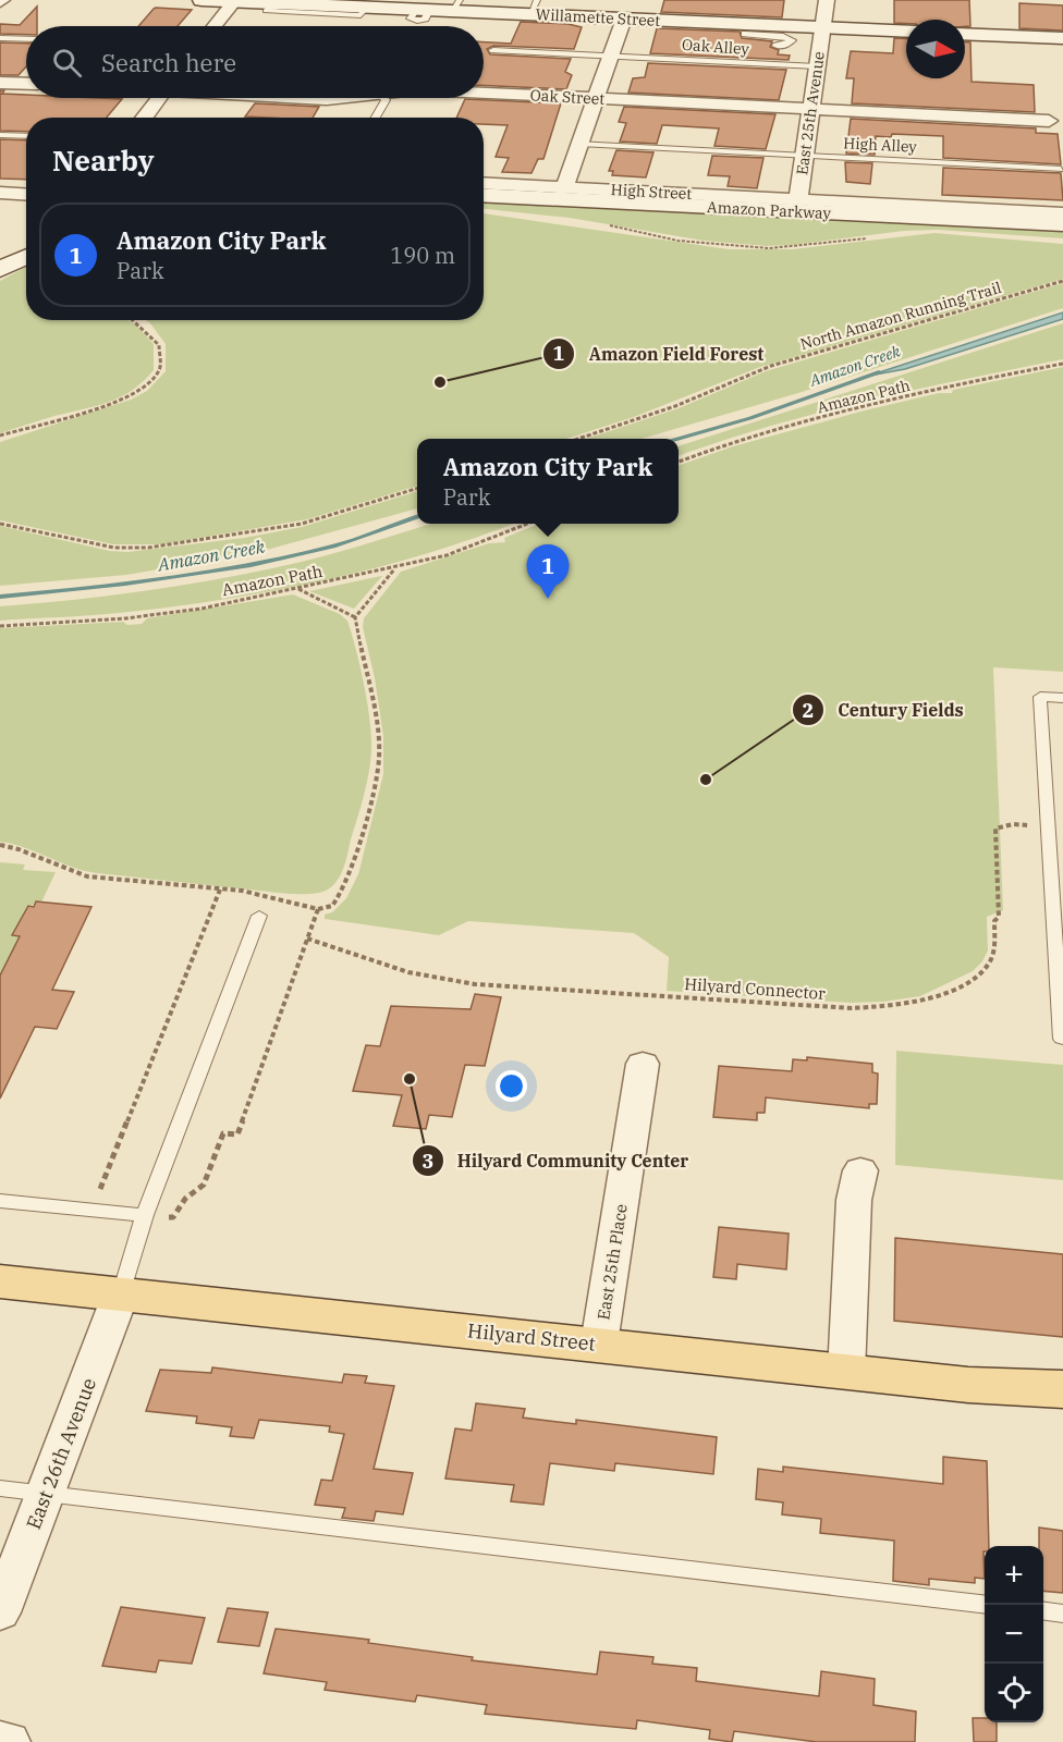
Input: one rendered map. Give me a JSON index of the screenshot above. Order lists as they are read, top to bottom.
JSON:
{
  "streets": {
    "main road": ["Willamette Street", "Amazon Parkway", "Hilyard Street"],
    "street": [
      "Oak Street",
      "East 25th Avenue",
      "High Street",
      "East 25th Place",
      "East 26th Avenue"
    ],
    "lane": ["Oak Alley", "High Alley"],
    "path": ["North Amazon Running Trail", "Amazon Path", "Hilyard Connector"]
  },
  "crossings": [
    ["Willamette Street", "East 25th Avenue"],
    ["Oak Alley", "East 25th Avenue"],
    ["Oak Street", "East 25th Avenue"],
    ["East 25th Avenue", "High Alley"],
    ["East 25th Avenue", "High Street"],
    ["East 25th Place", "Hilyard Street"],
    ["Hilyard Street", "East 26th Avenue"]
  ],
  "water": ["Amazon Creek"],
  "places": ["Amazon Field Forest", "Century Fields", "Hilyard Community Center"],
  "north": "right",
  "page": {
    "search": "Search here",
    "heading": "Nearby",
    "list": [
      {
        "mark": "1",
        "name": "Amazon City Park",
        "note": "Park",
        "value": "190 m"
      }
    ],
    "popup": ["Amazon City Park", "Park"],
    "pins": "1",
    "map_buttons": ["+", "−"]
  }
}
